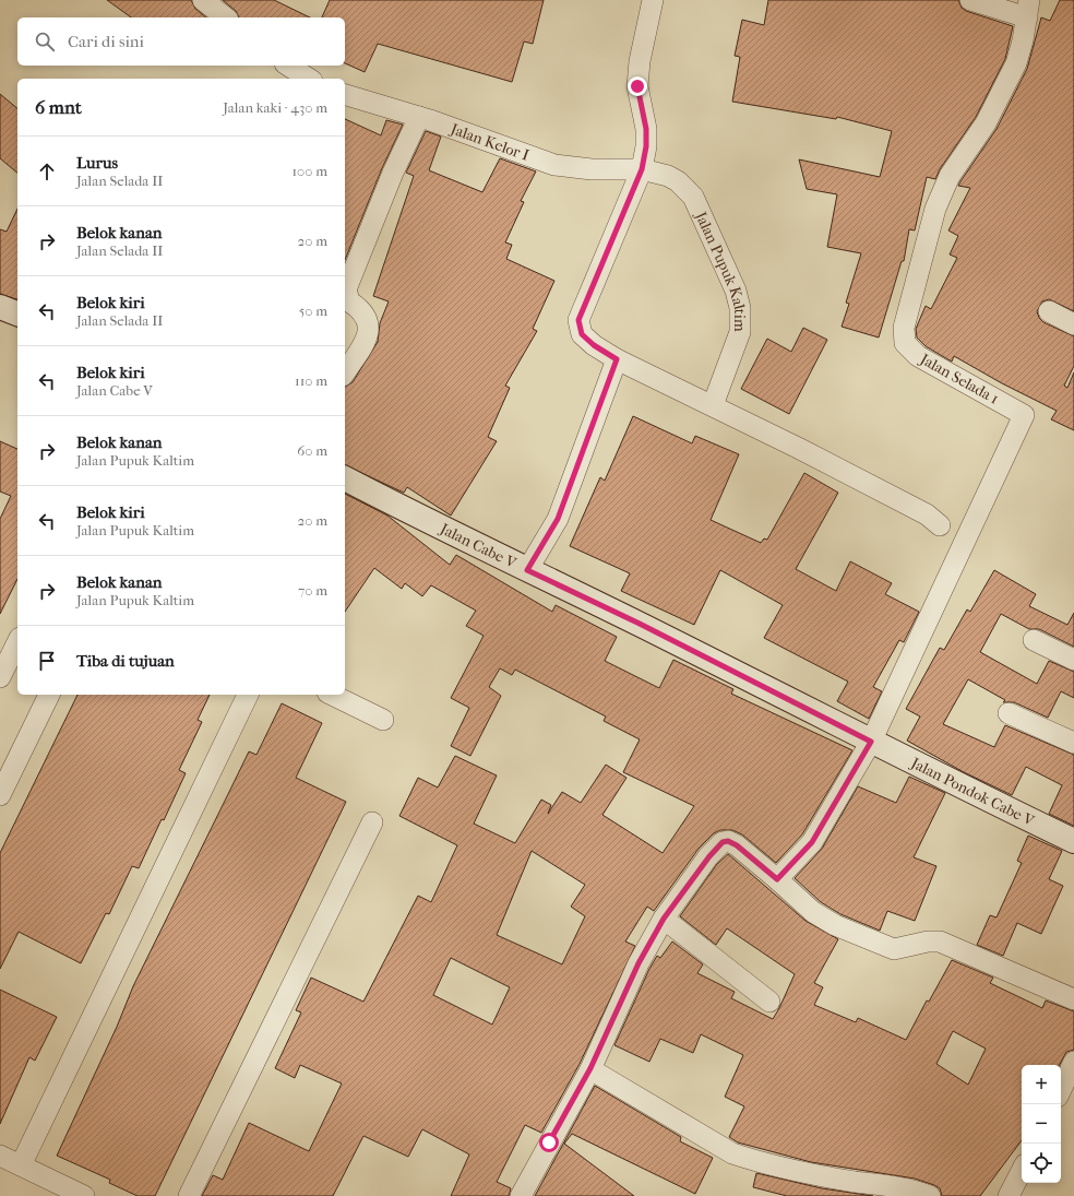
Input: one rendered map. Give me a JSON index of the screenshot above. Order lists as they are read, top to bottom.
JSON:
{
  "streets": {
    "street": [
      "Jalan Kelor I",
      "Jalan Pupuk Kaltim",
      "Jalan Selada 1",
      "Jalan Cabe V",
      "Jalan Pondok Cabe V"
    ]
  },
  "crossings": [
    ["Jalan Kelor I", "Jalan Pupuk Kaltim"],
    ["Jalan Selada 1", "Jalan Cabe V"],
    ["Jalan Selada 1", "Jalan Pondok Cabe V"],
    ["Jalan Cabe V", "Jalan Pondok Cabe V"]
  ],
  "page": {
    "search": "Cari di sini",
    "heading": ["6 mnt", "Jalan kaki · 430 m"],
    "list": [
      ["Lurus", "Jalan Selada II", "100 m"],
      ["Belok kanan", "Jalan Selada II", "20 m"],
      ["Belok kiri", "Jalan Selada II", "50 m"],
      ["Belok kiri", "Jalan Cabe V", "110 m"],
      ["Belok kanan", "Jalan Pupuk Kaltim", "60 m"],
      ["Belok kiri", "Jalan Pupuk Kaltim", "20 m"],
      ["Belok kanan", "Jalan Pupuk Kaltim", "70 m"],
      "Tiba di tujuan"
    ],
    "map_buttons": ["+", "−"]
  }
}
